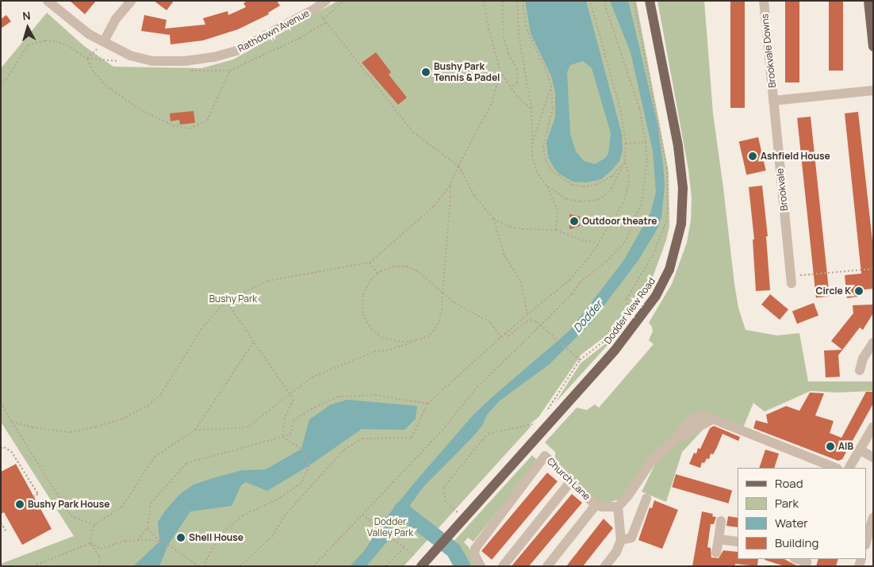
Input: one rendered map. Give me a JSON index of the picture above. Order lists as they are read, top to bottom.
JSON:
{
  "streets": {
    "main road": ["Dodder View Road"],
    "street": [
      "Rathdown Avenue",
      "Brookvale Downs",
      "Brookvale",
      "Church Lane"
    ]
  },
  "crossings": [
    ["Brookvale Downs", "Brookvale"]
  ],
  "water": ["Dodder"],
  "parks": ["Bushy Park", "Dodder Valley Park"],
  "places": [
    "Bushy Park Tennis & Padel",
    "Ashfield House",
    "Outdoor theatre",
    "Circle K",
    "AIB",
    "Bushy Park House",
    "Shell House"
  ],
  "legend": [
    "Road",
    "Park",
    "Water",
    "Building"
  ],
  "north": "top"
}
